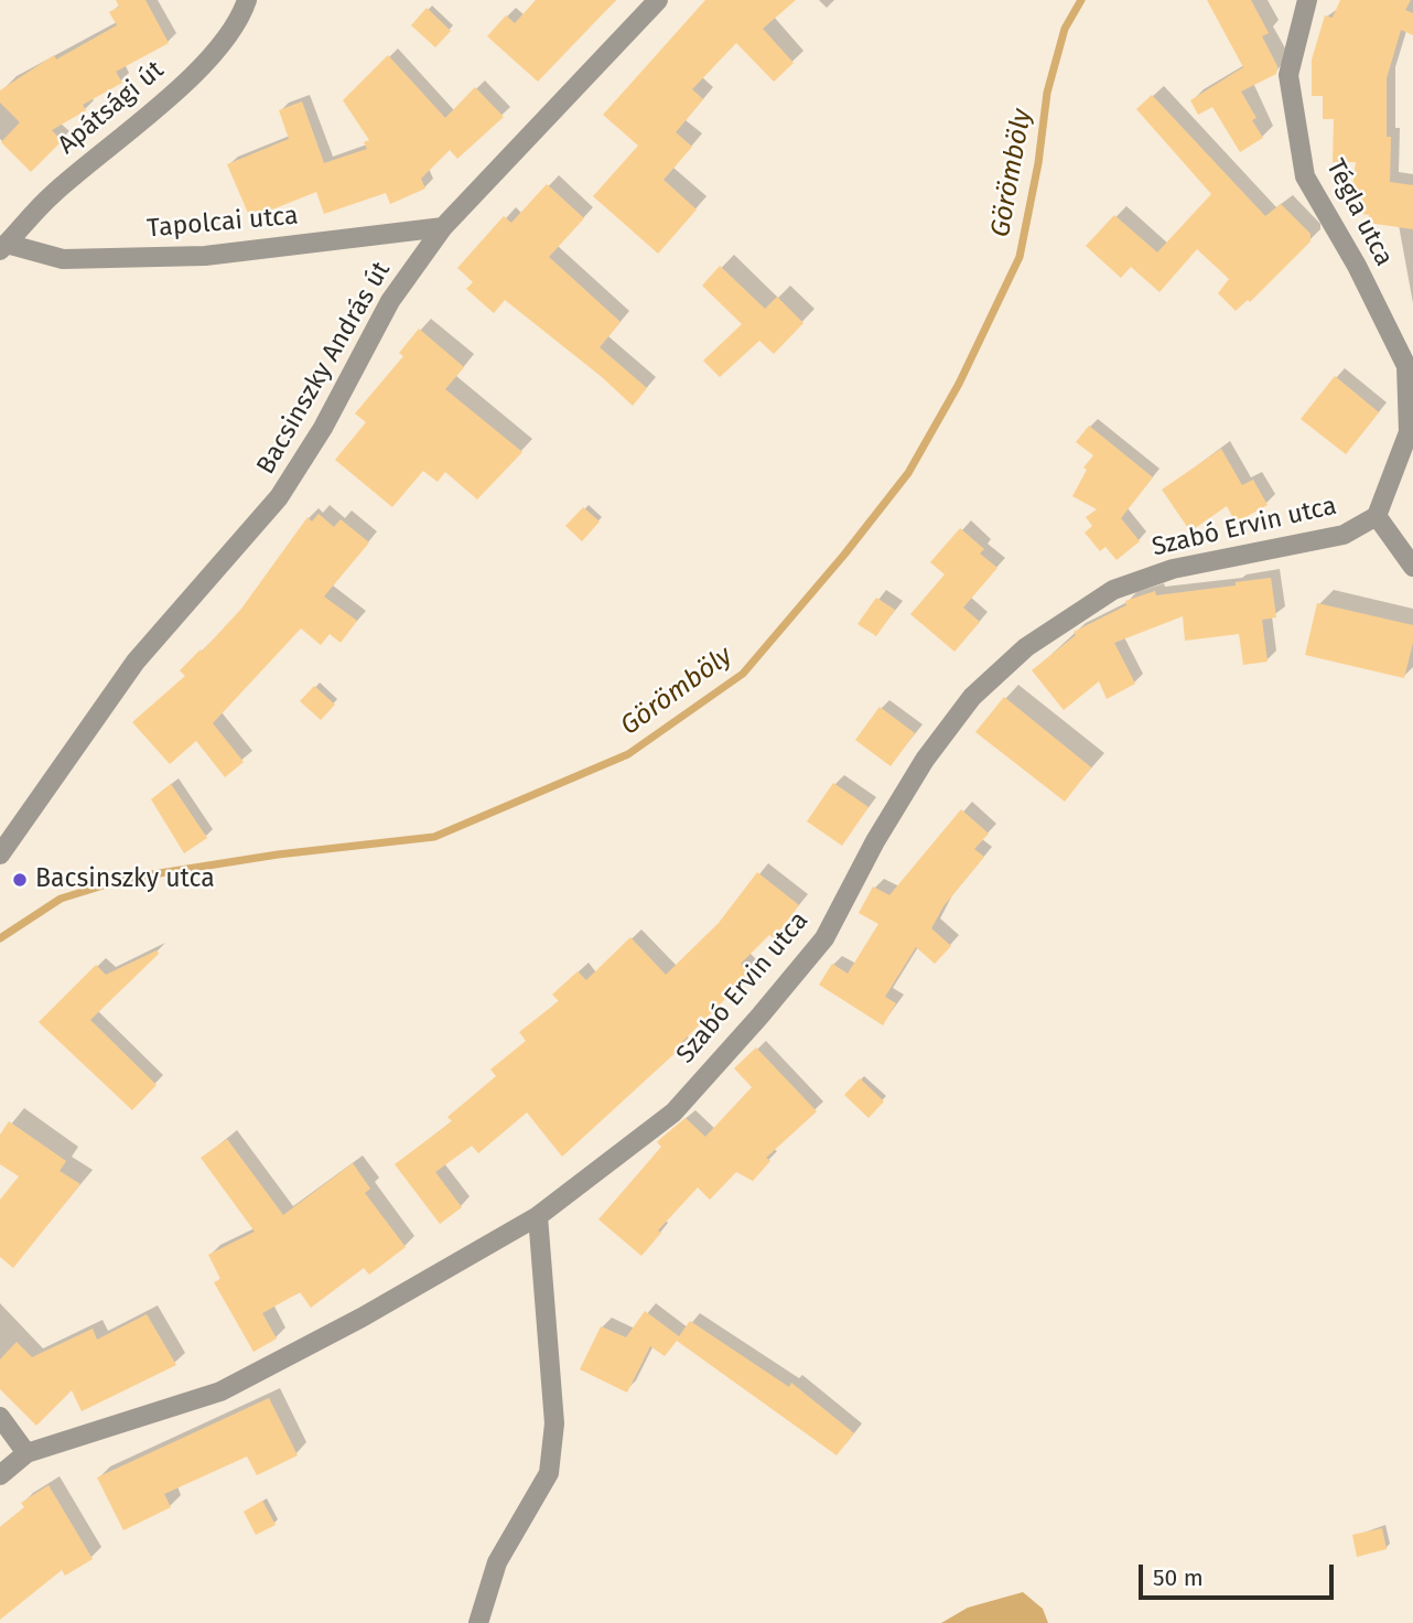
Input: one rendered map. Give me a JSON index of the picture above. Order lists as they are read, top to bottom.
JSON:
{
  "streets": {
    "street": [
      "Apátsági út",
      "Tégla utca",
      "Tapolcai utca",
      "Bacsinszky András út",
      "Szabó Ervin utca"
    ]
  },
  "crossings": [
    ["Apátsági út", "Tapolcai utca"],
    ["Tégla utca", "Szabó Ervin utca"],
    ["Tapolcai utca", "Bacsinszky András út"]
  ],
  "water": ["Görömböly"],
  "places": ["Bacsinszky utca"],
  "scale_bar": "50 m"
}
